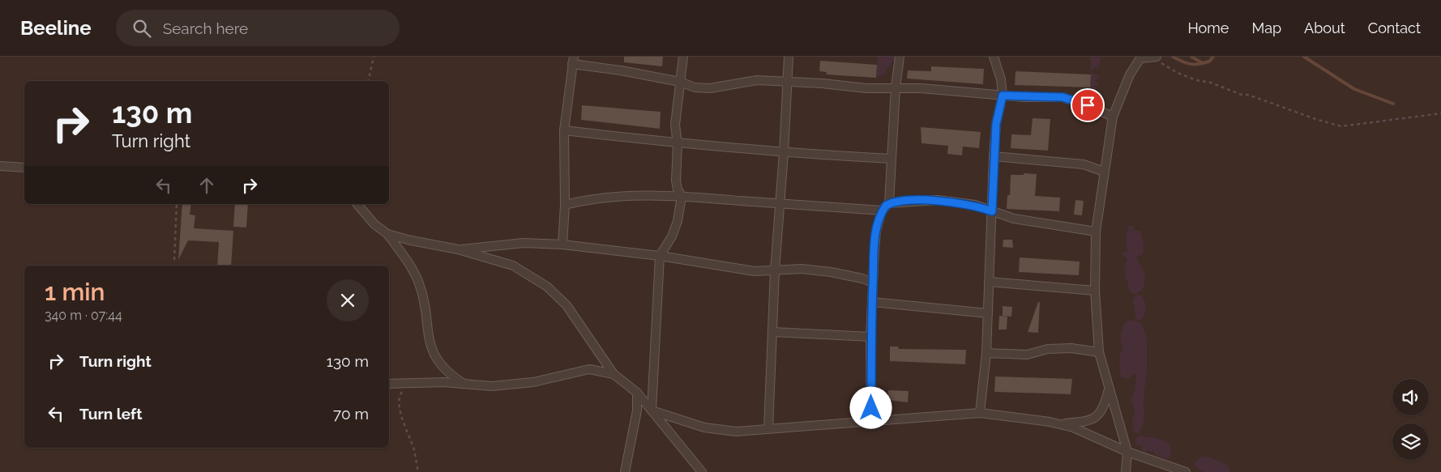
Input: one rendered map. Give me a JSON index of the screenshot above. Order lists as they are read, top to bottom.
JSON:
{
  "page": {
    "header": "Beeline",
    "search": "Search here",
    "nav": [
      "Home",
      "Map",
      "About",
      "Contact"
    ],
    "turn": ["130 m", "Turn right"],
    "heading": ["1 min", "340 m · 07:44"],
    "list": [
      {
        "name": "Turn right",
        "value": "130 m"
      },
      {
        "name": "Turn left",
        "value": "70 m"
      }
    ]
  }
}
